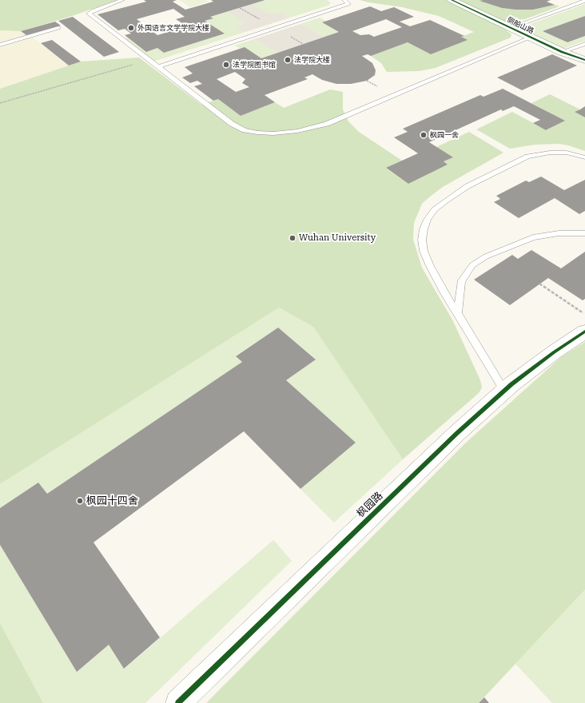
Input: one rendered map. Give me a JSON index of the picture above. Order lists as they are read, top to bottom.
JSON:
{
  "streets": {
    "street": ["侧船山路", "枫园路"]
  },
  "places": [
    "外国语言文学学院大楼",
    "法学院大楼",
    "法学院图书馆",
    "枫园一舍",
    "Wuhan University",
    "枫园十四舍"
  ]
}
